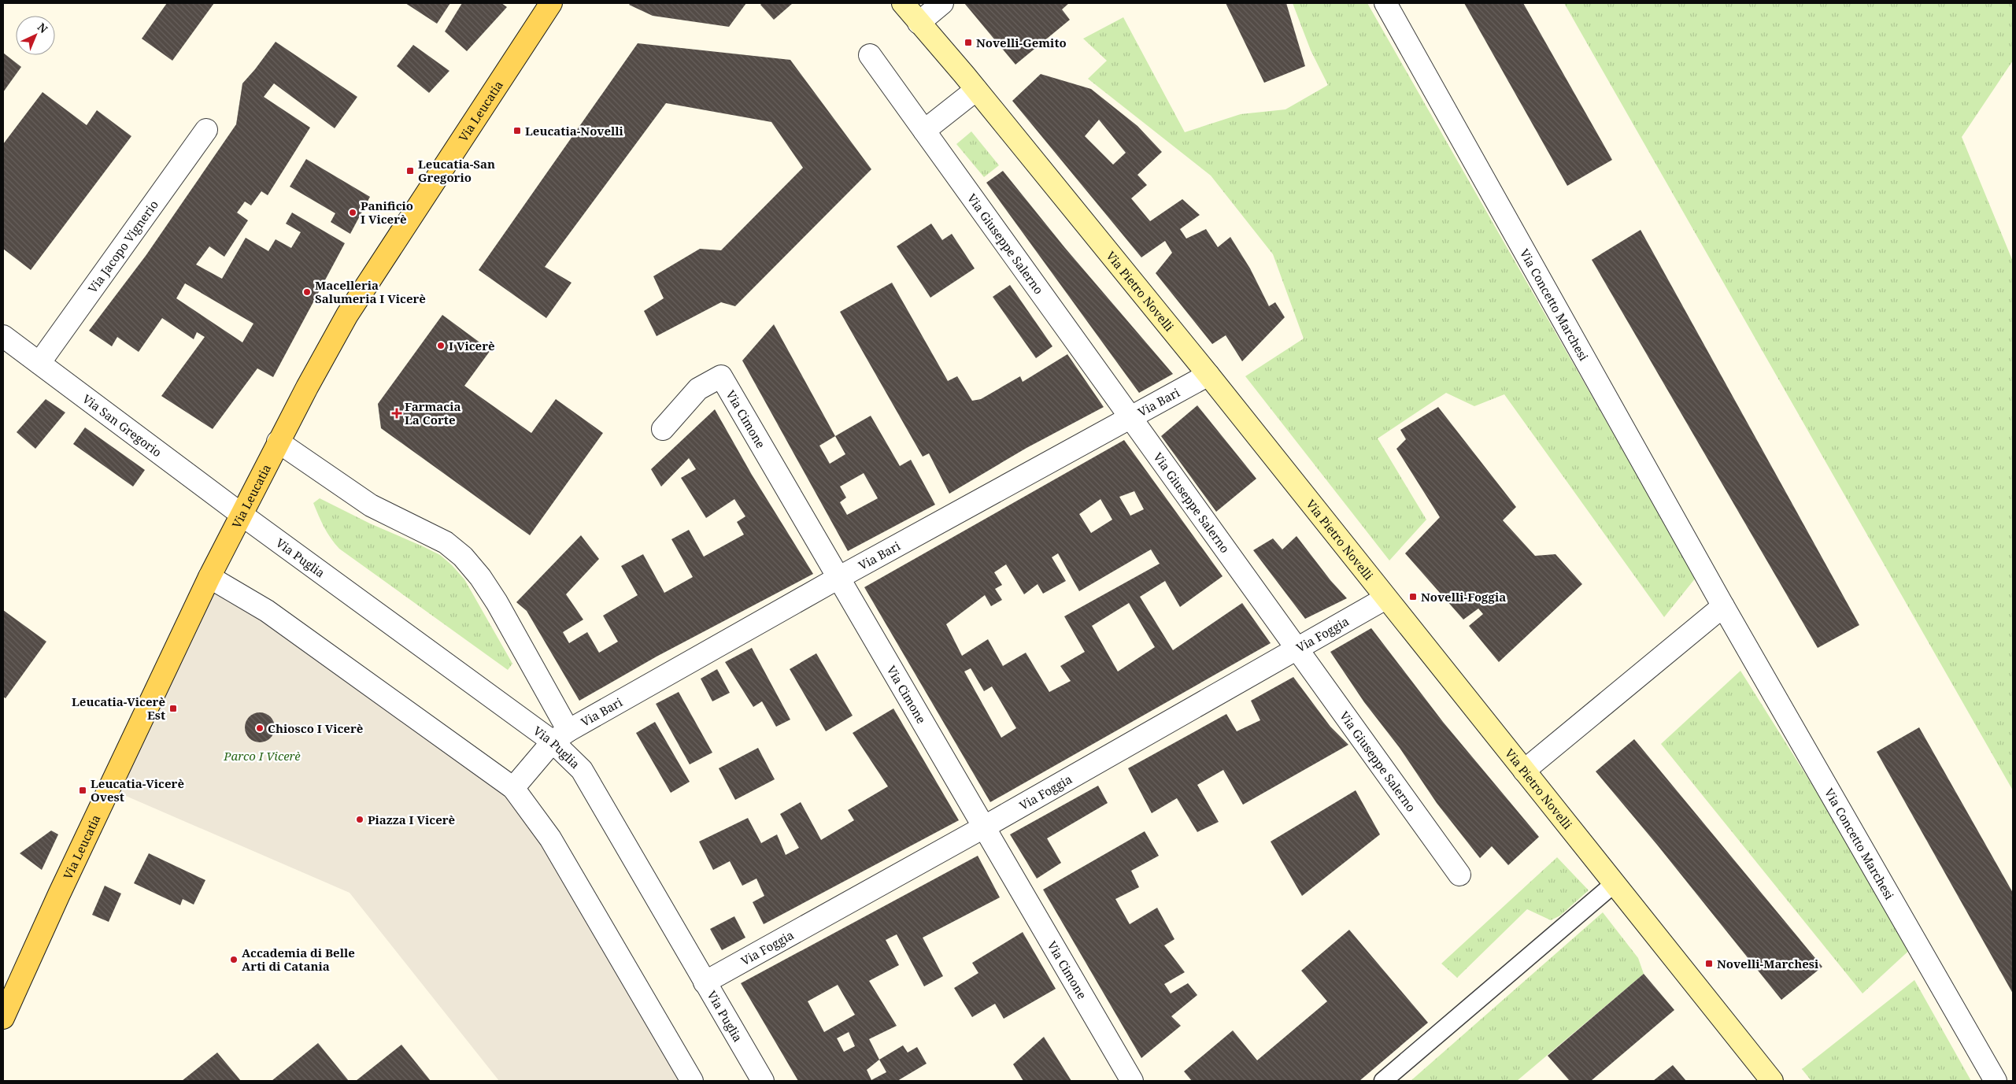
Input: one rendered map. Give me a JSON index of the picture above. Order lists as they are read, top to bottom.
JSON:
{
  "streets": {
    "main road": ["Via Leucatia", "Via Pietro Novelli"],
    "street": [
      "Via Giuseppe Salerno",
      "Via Jacopo Vignerio",
      "Via Concetto Marchesi",
      "Via Bari",
      "Via Cimone",
      "Via San Gregorio",
      "Via Puglia",
      "Via Foggia"
    ]
  },
  "crossings": [
    ["Via Leucatia", "Via San Gregorio"],
    ["Via Leucatia", "Via Puglia"],
    ["Via Giuseppe Salerno", "Via Bari"],
    ["Via Giuseppe Salerno", "Via Foggia"],
    ["Via Jacopo Vignerio", "Via San Gregorio"],
    ["Via Pietro Novelli", "Via Bari"],
    ["Via Pietro Novelli", "Via Foggia"],
    ["Via Bari", "Via Cimone"],
    ["Via Bari", "Via Puglia"],
    ["Via Cimone", "Via Foggia"],
    ["Via San Gregorio", "Via Puglia"],
    ["Via Puglia", "Via Foggia"]
  ],
  "parks": ["Parco I Vicerè"],
  "places": {
    "transit": [
      "Novelli-Gemito",
      "Leucatia-Novelli",
      "Leucatia-San Gregorio",
      "Novelli-Foggia",
      "Leucatia-Vicerè Est",
      "Leucatia-Vicerè Ovest",
      "Novelli-Marchesi"
    ],
    "other": [
      "Panificio I Vicerè",
      "Macelleria Salumeria I Vicerè",
      "I Vicerè",
      "Chiosco I Vicerè",
      "Piazza I Vicerè",
      "Accademia di Belle Arti di Catania"
    ],
    "health": ["Farmacia La Corte"]
  },
  "north": "top right"
}
